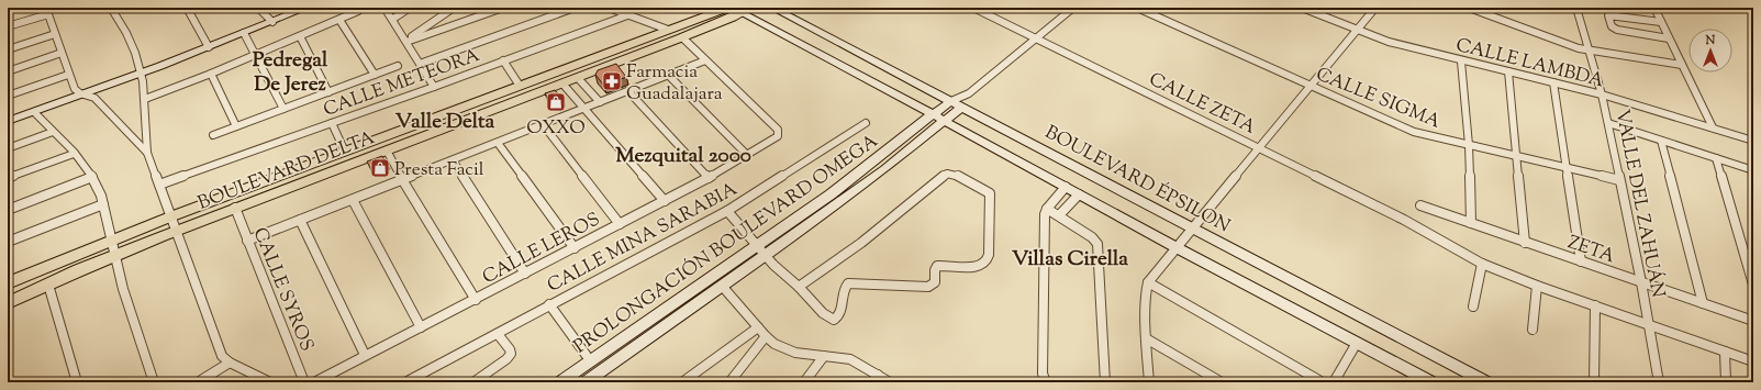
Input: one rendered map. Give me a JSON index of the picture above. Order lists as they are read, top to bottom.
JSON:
{
  "streets": {
    "main road": ["BOULEVARD DELTA"],
    "street": [
      "CALLE LAMBDA",
      "CALLE METEORA",
      "CALLE SIGMA",
      "CALLE ZETA",
      "BOULEVARD ÉPSILON",
      "VALLE DEL ZAHUÁN",
      "CALLE MINA SARABIA",
      "PROLONGACIÓN BOULEVARD OMEGA",
      "CALLE LEROS",
      "ZETA",
      "CALLE SYROS"
    ]
  },
  "crossings": [
    ["CALLE LAMBDA", "VALLE DEL ZAHUÁN"],
    ["CALLE SIGMA", "VALLE DEL ZAHUÁN"],
    ["CALLE ZETA", "VALLE DEL ZAHUÁN"],
    ["BOULEVARD DELTA", "CALLE SYROS"],
    ["BOULEVARD ÉPSILON", "PROLONGACIÓN BOULEVARD OMEGA"],
    ["VALLE DEL ZAHUÁN", "ZETA"]
  ],
  "districts": [
    "Pedregal De Jerez",
    "Valle Delta",
    "Mezquital 2000",
    "Villas Cirella"
  ],
  "places": {
    "pharmacy": ["Farmacia Guadalajara"],
    "shop": ["OXXO", "Presta Facil"]
  },
  "north": "top"
}
